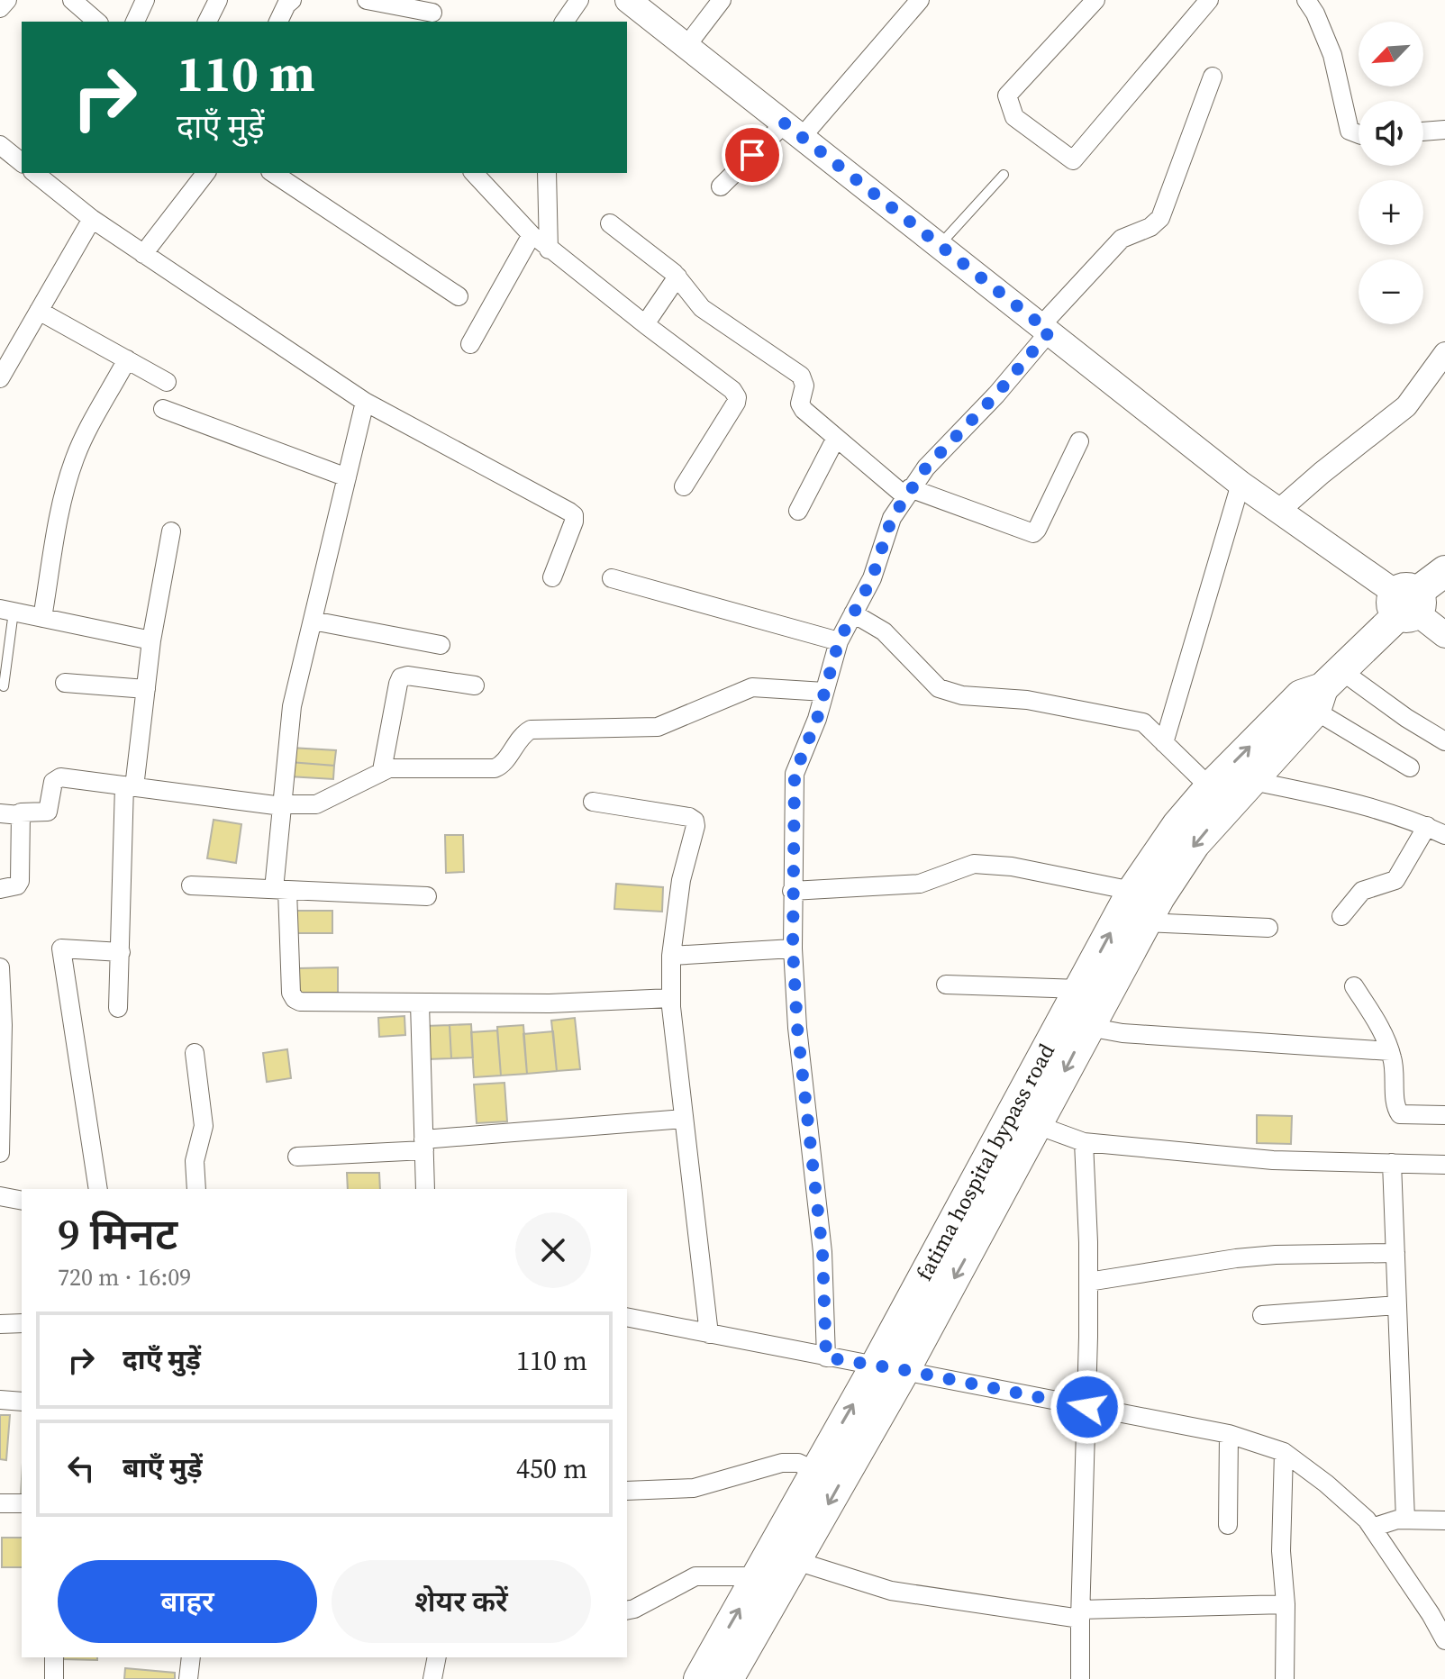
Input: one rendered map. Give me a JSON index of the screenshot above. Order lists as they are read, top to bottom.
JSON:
{
  "streets": {
    "highway": ["fatima hospital bypass road"]
  },
  "north": "bottom left",
  "page": {
    "map_buttons": ["+", "−"],
    "turn": ["110 m", "दाएँ मुड़ें"],
    "heading": ["9 मिनट", "720 m · 16:09"],
    "list": [
      {
        "name": "दाएँ मुड़ें",
        "value": "110 m"
      },
      {
        "name": "बाएँ मुड़ें",
        "value": "450 m"
      }
    ],
    "buttons": ["बाहर", "शेयर करें"]
  }
}
